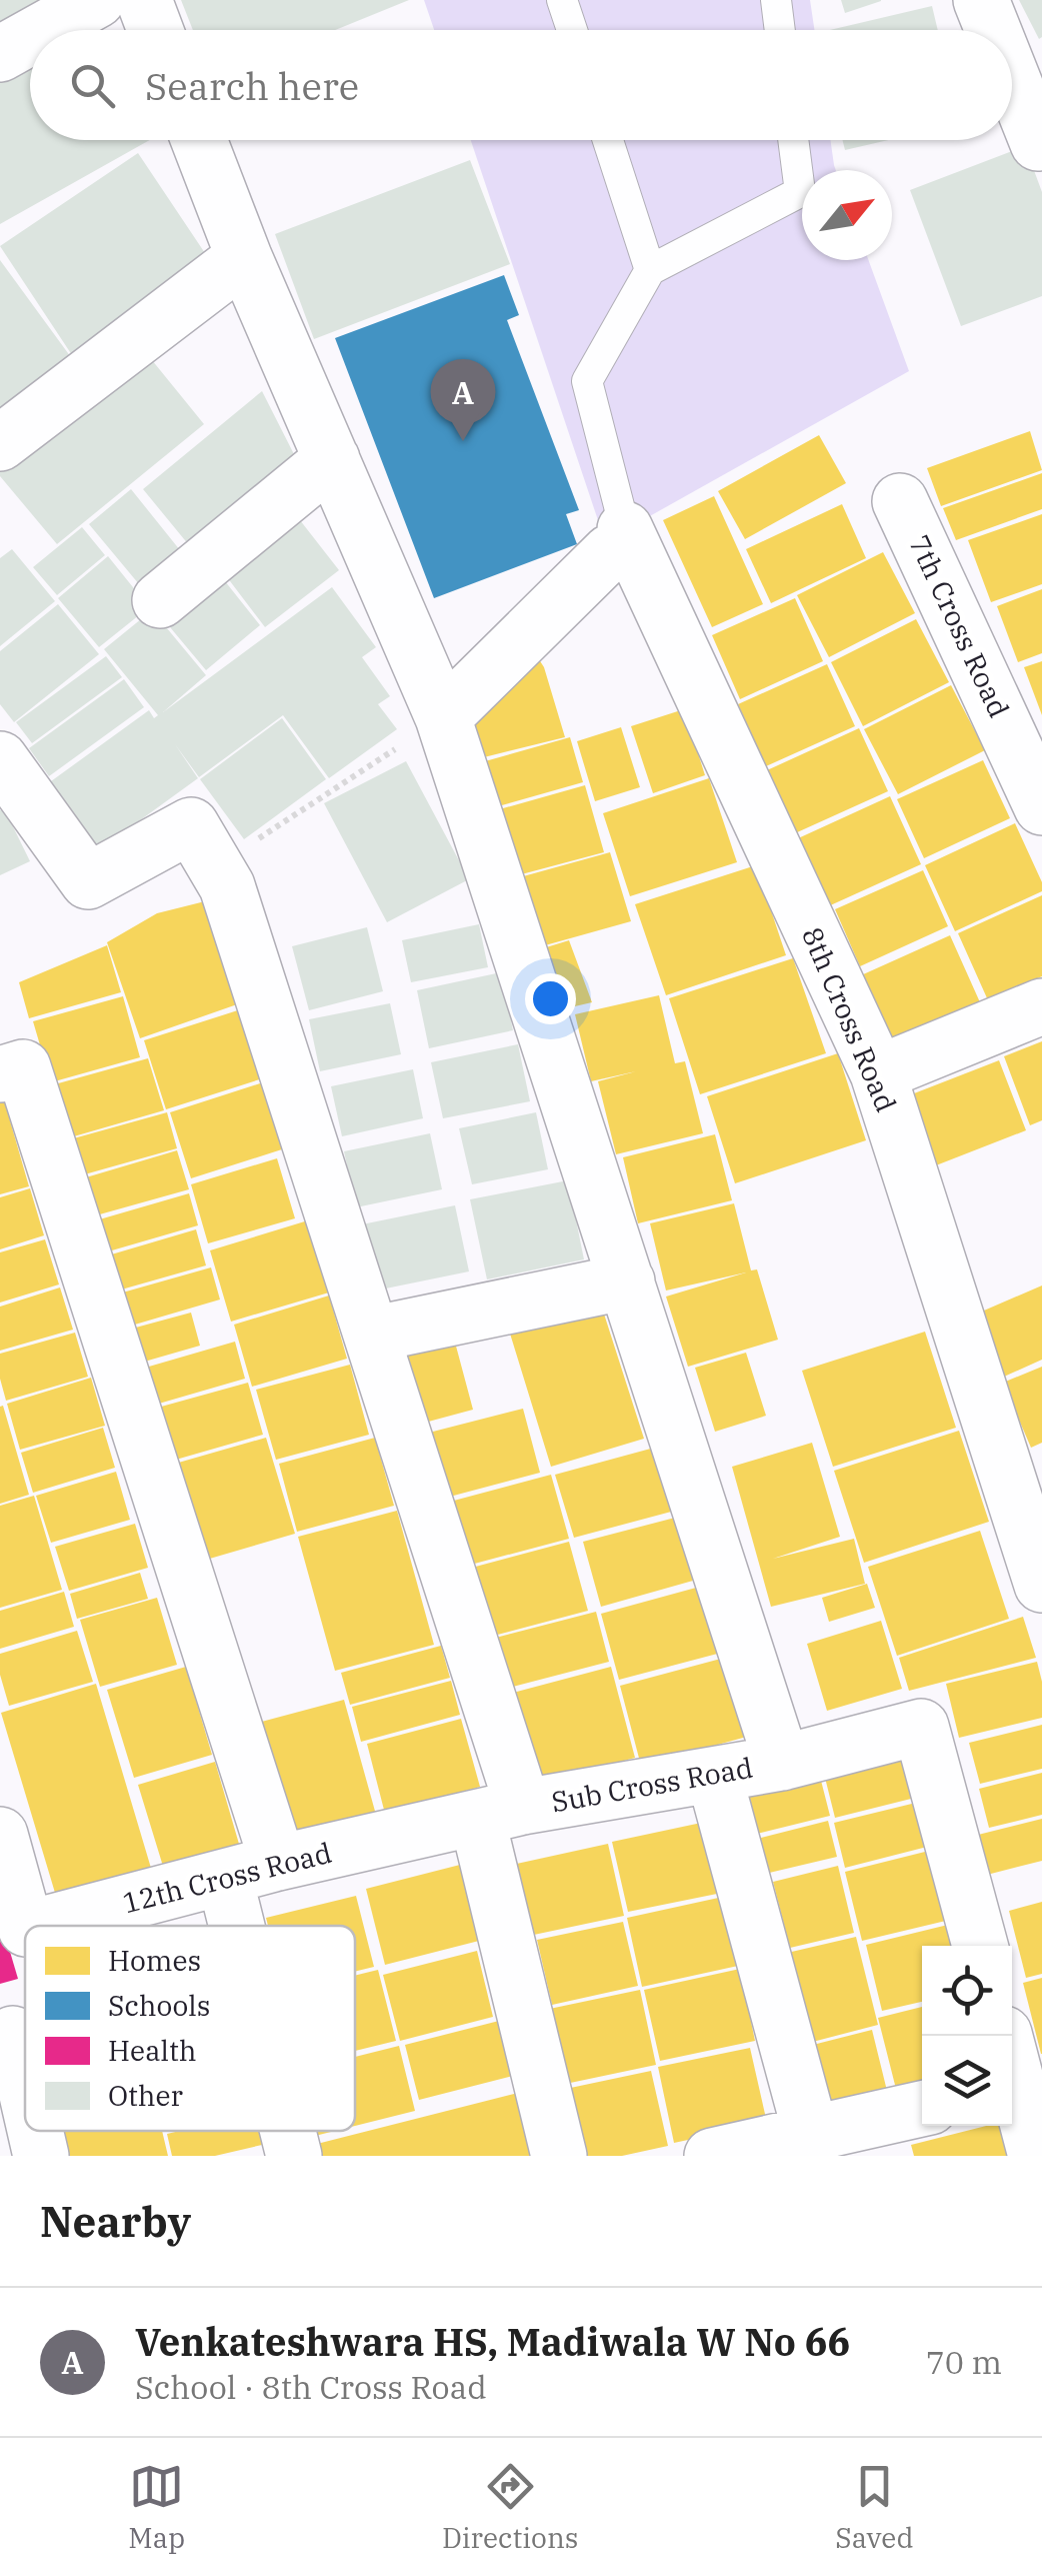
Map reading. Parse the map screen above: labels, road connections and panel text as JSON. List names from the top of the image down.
{
  "streets": {
    "street": [
      "7th Cross Road",
      "8th Cross Road",
      "Sub Cross Road",
      "12th Cross Road"
    ]
  },
  "crossings": [
    ["Sub Cross Road", "12th Cross Road"]
  ],
  "legend": [
    "Homes",
    "Schools",
    "Health",
    "Other"
  ],
  "north": "top right",
  "page": {
    "search": "Search here",
    "pins": "A",
    "heading": "Nearby",
    "list": [
      {
        "mark": "A",
        "name": "Venkateshwara HS, Madiwala W No 66",
        "note": "School · 8th Cross Road",
        "value": "70 m"
      }
    ],
    "nav": ["Map", "Directions", "Saved"]
  }
}
